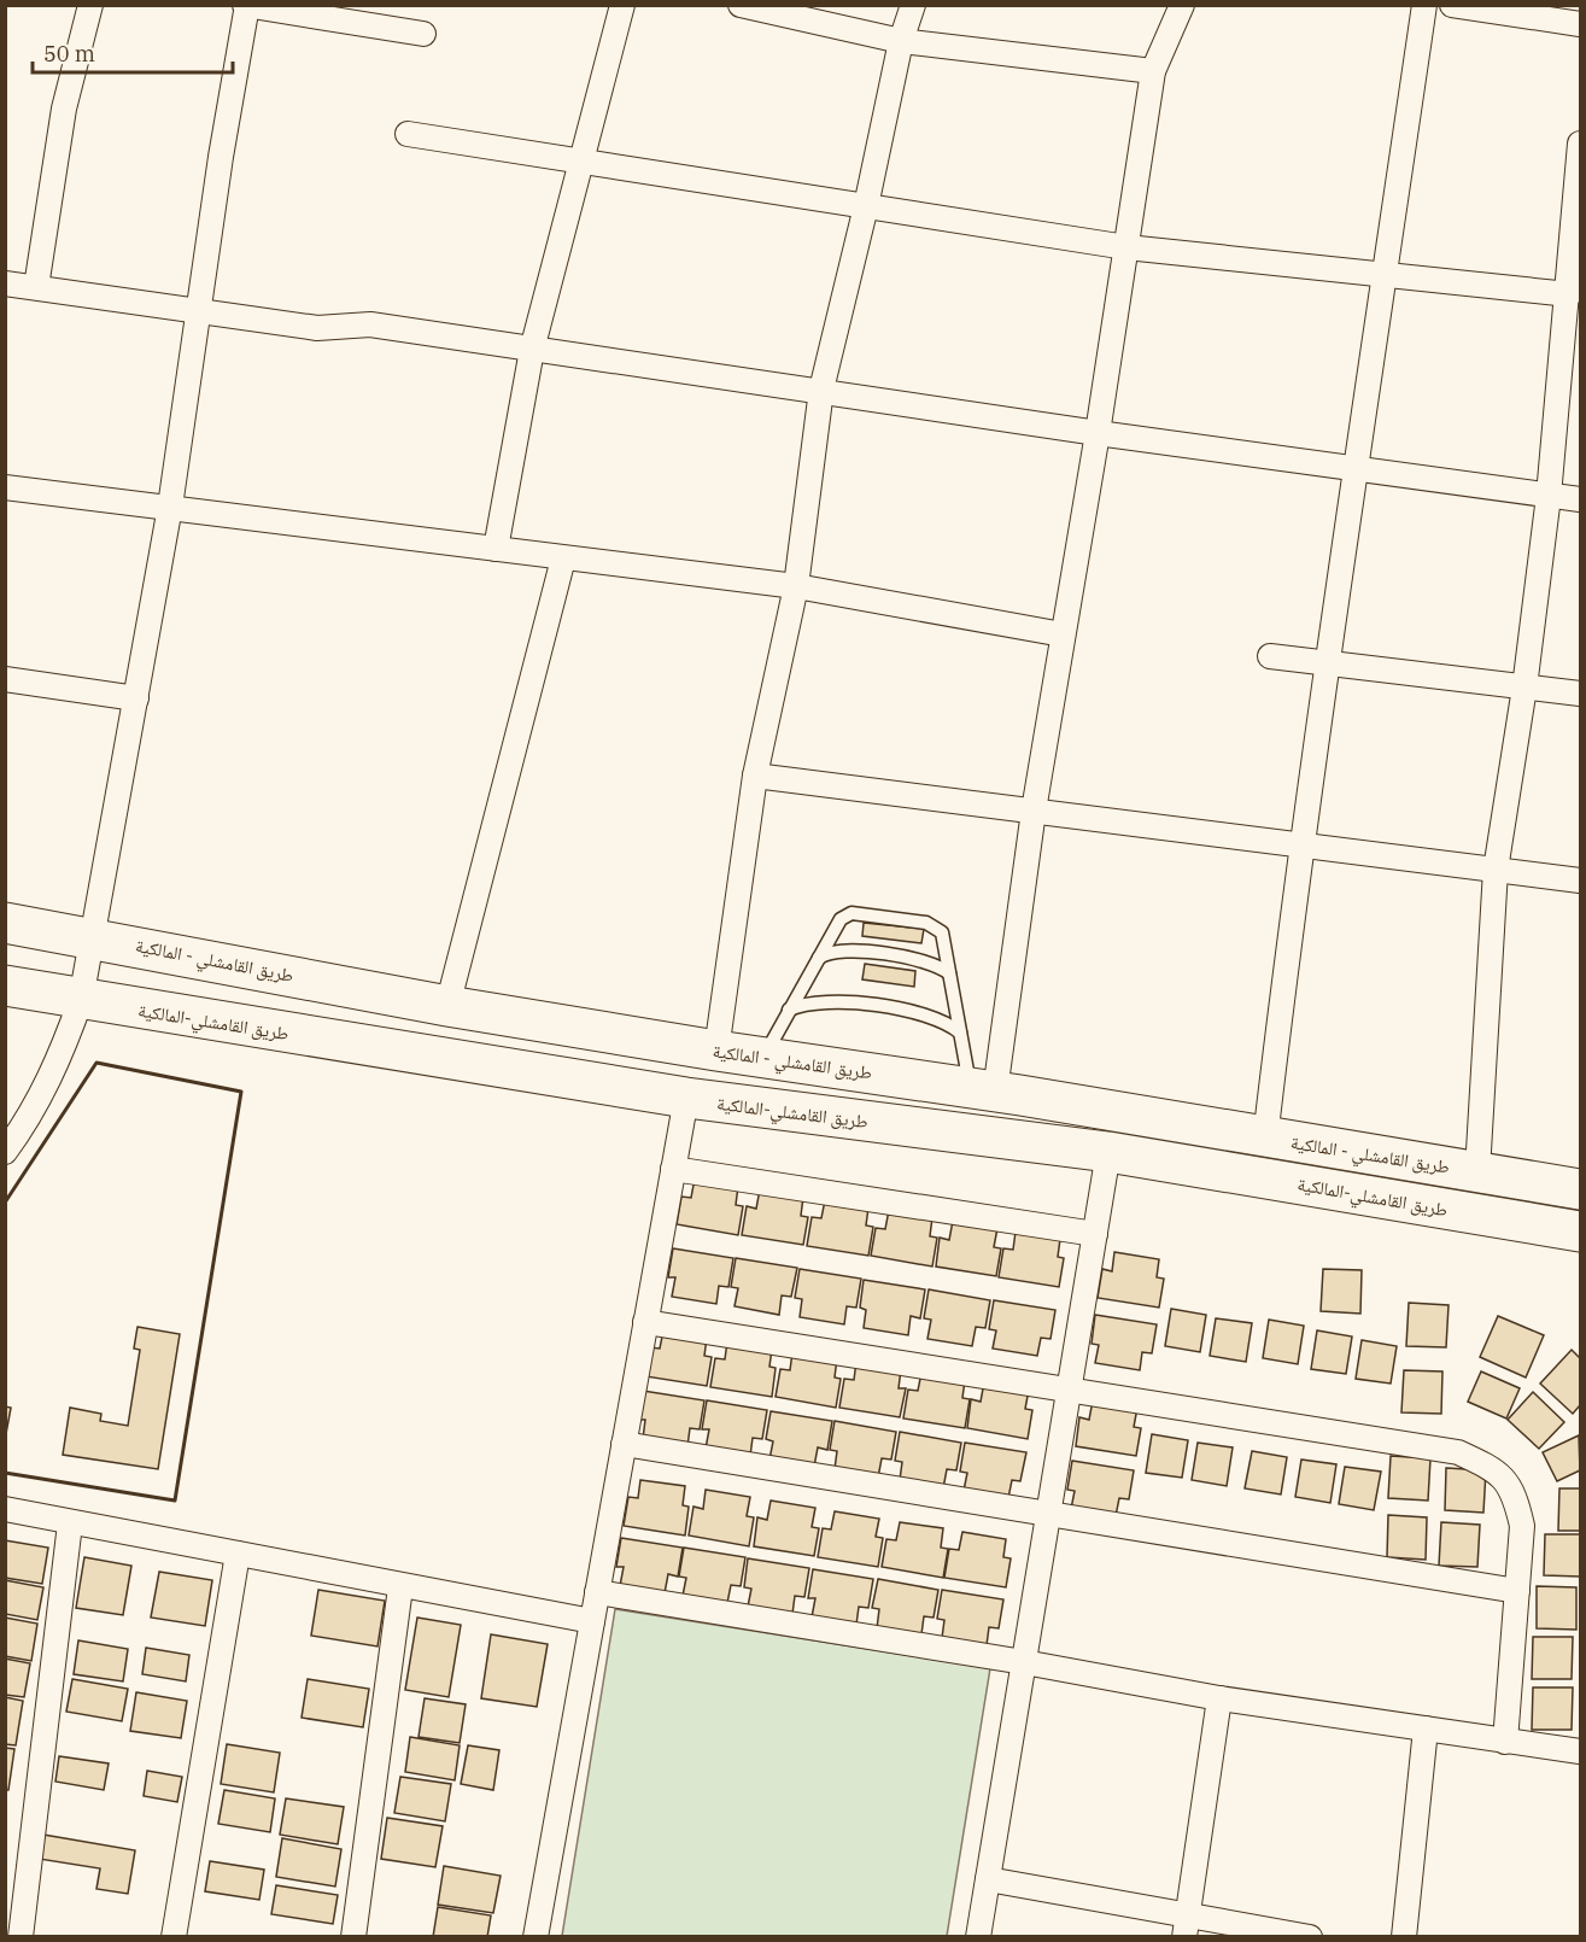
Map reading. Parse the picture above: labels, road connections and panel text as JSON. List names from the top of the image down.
{
  "streets": {
    "highway": ["طريق القامشلي - المالكية", "طريق القامشلي-المالكية"]
  },
  "scale_bar": "50 m"
}
